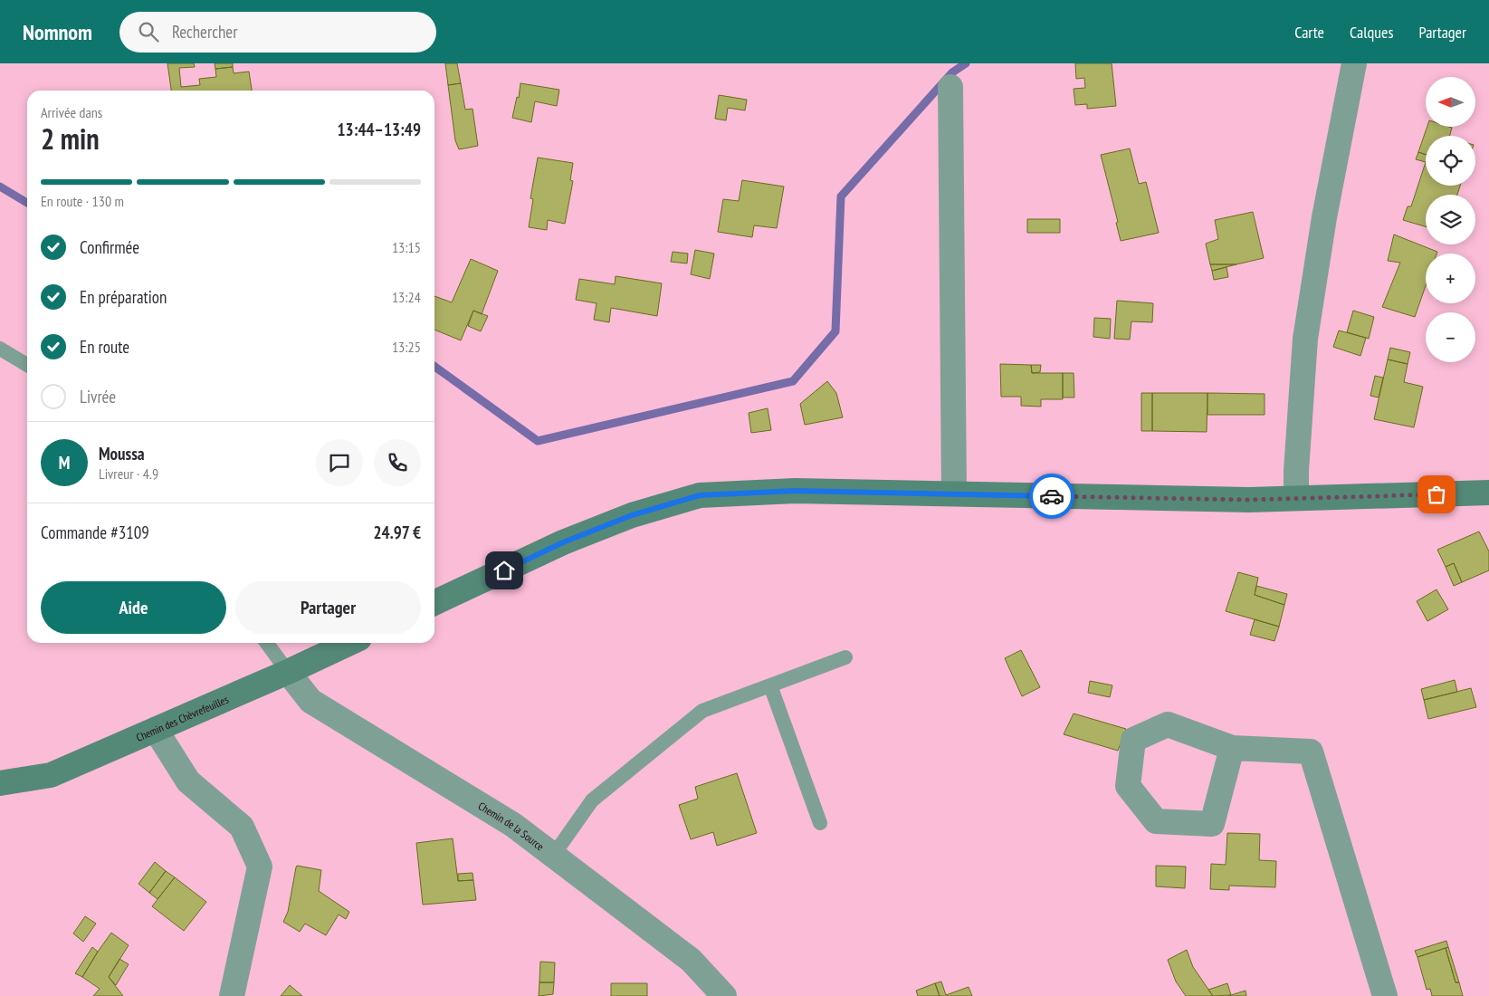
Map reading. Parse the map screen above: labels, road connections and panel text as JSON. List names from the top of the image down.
{
  "streets": {
    "street": ["Chemin des Chèvrefeuilles", "Chemin de la Source"]
  },
  "crossings": [
    ["Chemin des Chèvrefeuilles", "Chemin de la Source"]
  ],
  "north": "left",
  "page": {
    "header": "Nomnom",
    "search": "Rechercher",
    "nav": ["Carte", "Calques", "Partager"],
    "map_buttons": ["+", "−"],
    "heading": ["2 min", "Arrivée dans", "13:44–13:49"],
    "panel": [
      "Moussa",
      "Livreur · 4.9",
      "Commande #3109",
      "24.97 €"
    ],
    "bar": "En route · 130 m",
    "list": [
      ["Confirmée", "13:15"],
      ["En préparation", "13:24"],
      ["En route", "13:25"],
      "Livrée"
    ],
    "round": "M",
    "buttons": ["Aide", "Partager"]
  }
}
